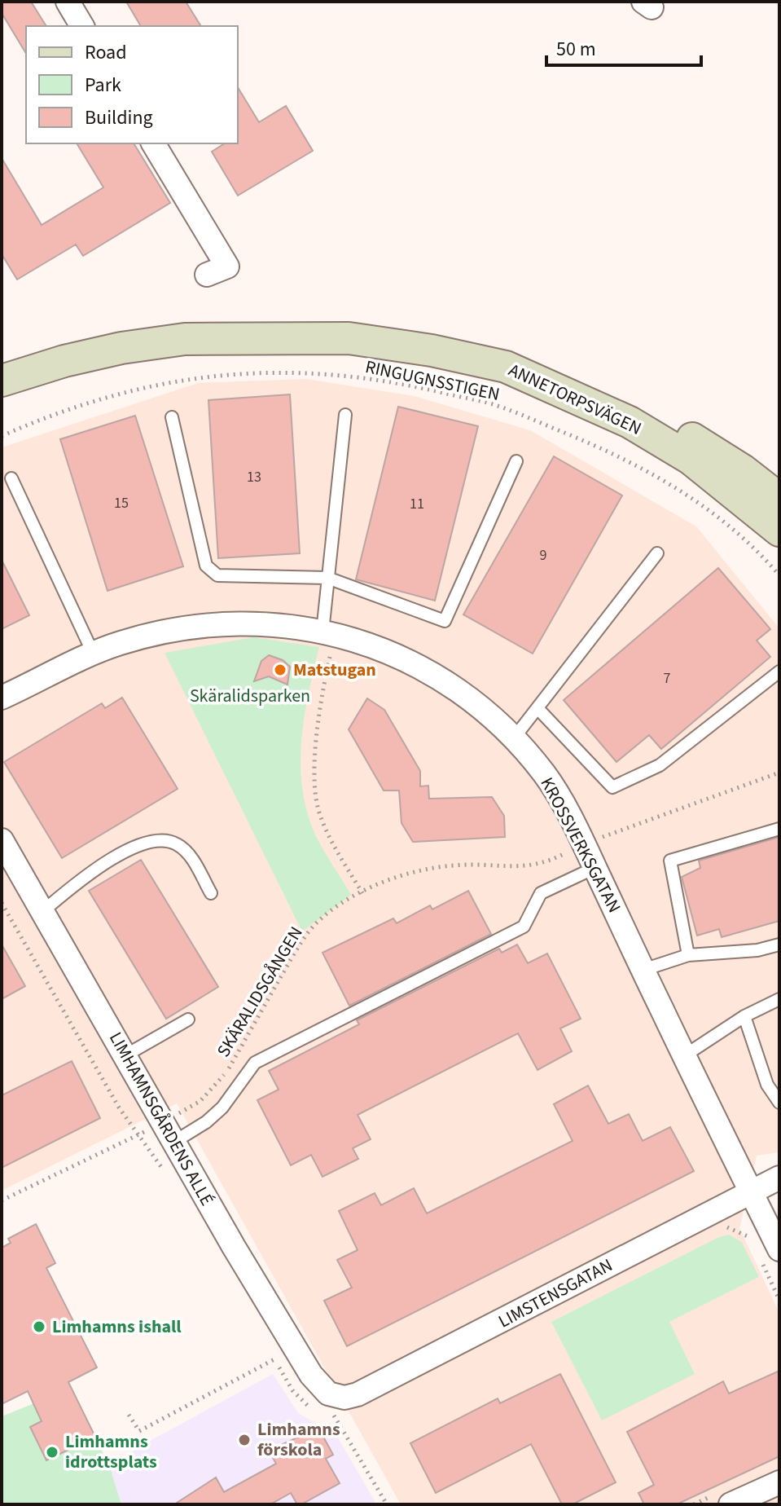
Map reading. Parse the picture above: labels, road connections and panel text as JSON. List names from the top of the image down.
{
  "streets": {
    "main road": ["ANNETORPSVÄGEN"],
    "street": ["KROSSVERKSGATAN", "LIMHAMNSGÅRDENS ALLÉ", "LIMSTENSGATAN"],
    "path": ["RINGUGNSSTIGEN", "SKÄRALIDSGÅNGEN"]
  },
  "crossings": [
    ["KROSSVERKSGATAN", "SKÄRALIDSGÅNGEN"],
    ["KROSSVERKSGATAN", "LIMSTENSGATAN"],
    ["SKÄRALIDSGÅNGEN", "LIMHAMNSGÅRDENS ALLÉ"],
    ["LIMHAMNSGÅRDENS ALLÉ", "LIMSTENSGATAN"]
  ],
  "parks": ["Skäralidsparken"],
  "places": [
    "Matstugan",
    "Limhamns ishall",
    "Limhamns förskola",
    "Limhamns idrottsplats"
  ],
  "house_numbers": [
    "13",
    "15",
    "11",
    "9",
    "7"
  ],
  "legend": ["Road", "Park", "Building"],
  "scale_bar": "50 m"
}
